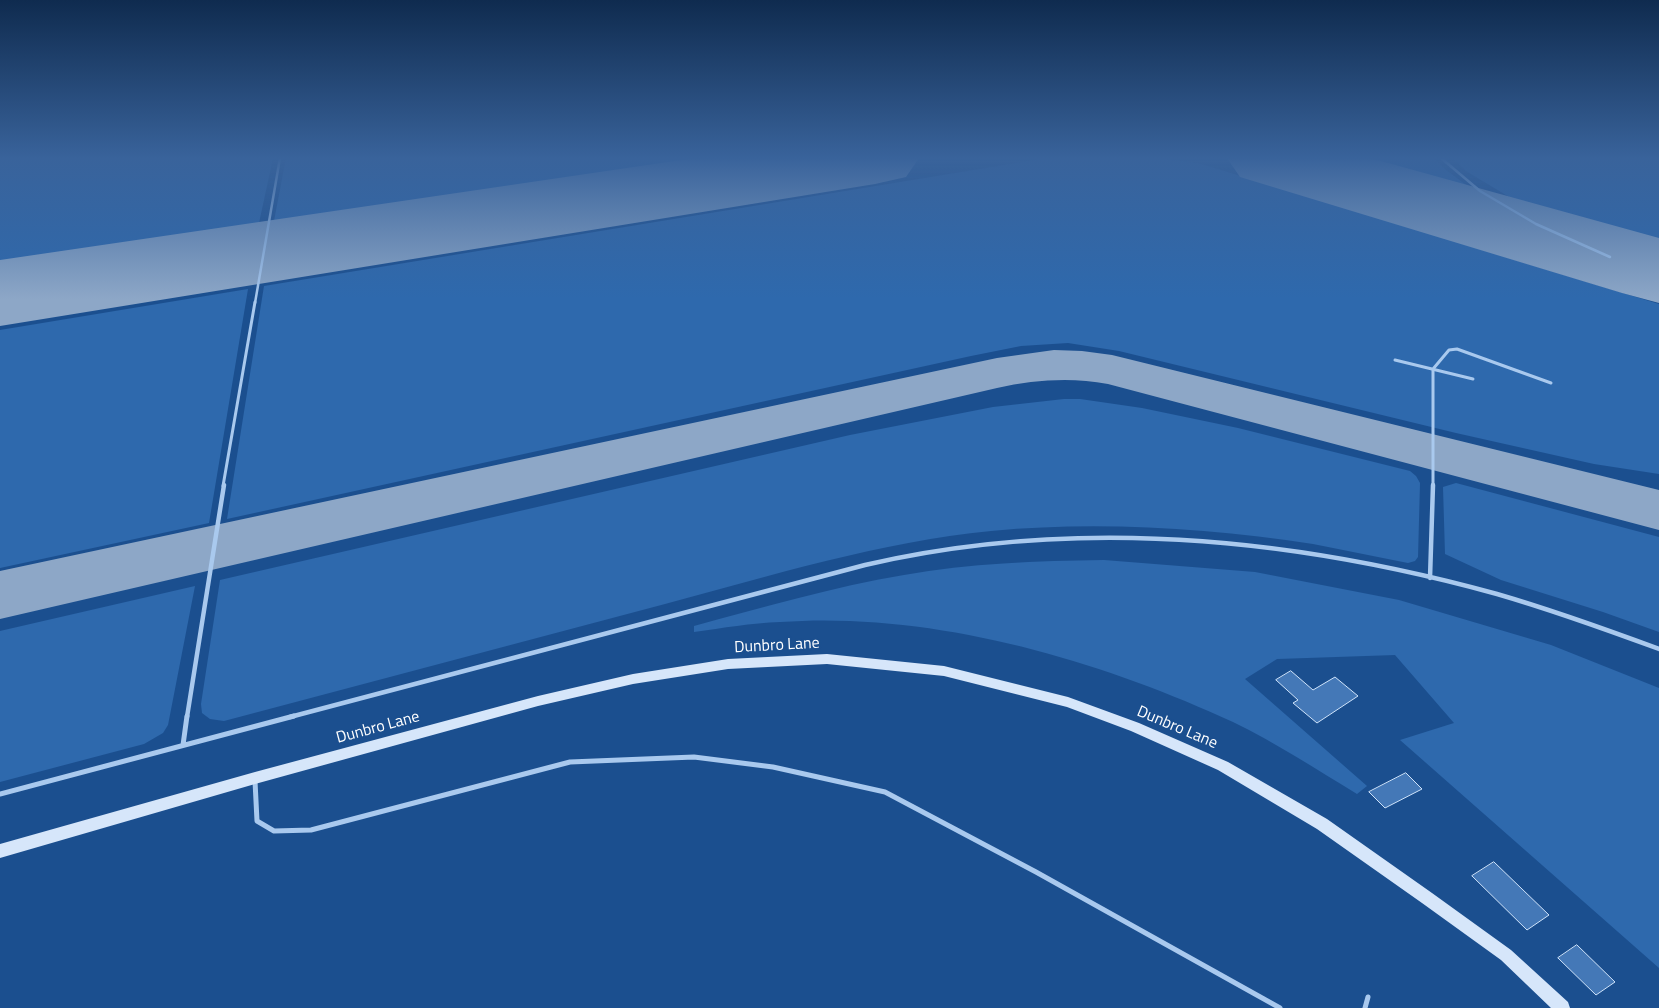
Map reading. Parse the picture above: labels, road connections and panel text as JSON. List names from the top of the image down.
{
  "streets": {
    "main road": ["Dunbro Lane"]
  }
}
